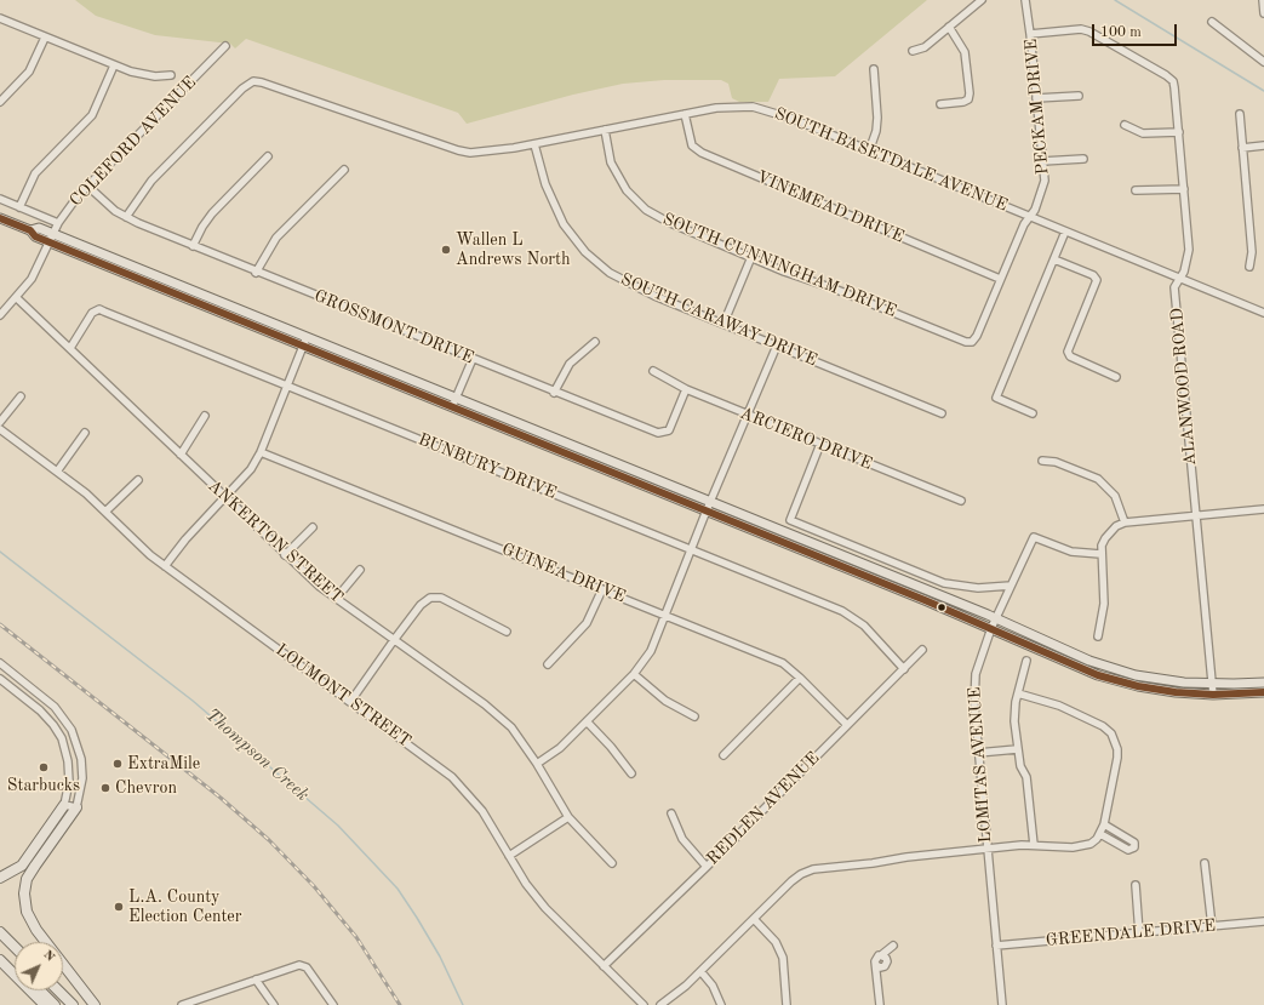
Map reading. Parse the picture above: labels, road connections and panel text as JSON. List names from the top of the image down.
{
  "streets": {
    "street": [
      "PECKAM DRIVE",
      "COLEFORD AVENUE",
      "SOUTH BASETDALE AVENUE",
      "VINEMEAD DRIVE",
      "SOUTH CUNNINGHAM DRIVE",
      "SOUTH CARAWAY DRIVE",
      "GROSSMONT DRIVE",
      "ALANWOOD ROAD",
      "ARCIERO DRIVE",
      "BUNBURY DRIVE",
      "ANKERTON STREET",
      "GUINEA DRIVE",
      "LOUMONT STREET",
      "LOMITAS AVENUE",
      "REDLEN AVENUE",
      "GREENDALE DRIVE"
    ]
  },
  "crossings": [
    ["PECKAM DRIVE", "SOUTH BASETDALE AVENUE"],
    ["PECKAM DRIVE", "VINEMEAD DRIVE"],
    ["PECKAM DRIVE", "SOUTH CUNNINGHAM DRIVE"],
    ["PECKAM DRIVE", "ALANWOOD ROAD"],
    ["COLEFORD AVENUE", "GROSSMONT DRIVE"],
    ["COLEFORD AVENUE", "ANKERTON STREET"],
    ["SOUTH BASETDALE AVENUE", "VINEMEAD DRIVE"],
    ["SOUTH BASETDALE AVENUE", "SOUTH CUNNINGHAM DRIVE"],
    ["SOUTH BASETDALE AVENUE", "SOUTH CARAWAY DRIVE"],
    ["SOUTH BASETDALE AVENUE", "GROSSMONT DRIVE"],
    ["SOUTH BASETDALE AVENUE", "ALANWOOD ROAD"],
    ["GROSSMONT DRIVE", "ARCIERO DRIVE"],
    ["BUNBURY DRIVE", "ANKERTON STREET"],
    ["BUNBURY DRIVE", "REDLEN AVENUE"],
    ["GUINEA DRIVE", "REDLEN AVENUE"],
    ["LOUMONT STREET", "REDLEN AVENUE"],
    ["LOMITAS AVENUE", "GREENDALE DRIVE"]
  ],
  "water": ["Thompson Creek"],
  "places": [
    "Wallen L Andrews North",
    "ExtraMile",
    "Starbucks",
    "Chevron",
    "L.A. County Election Center"
  ],
  "scale_bar": "100 m",
  "north": "top right"
}
